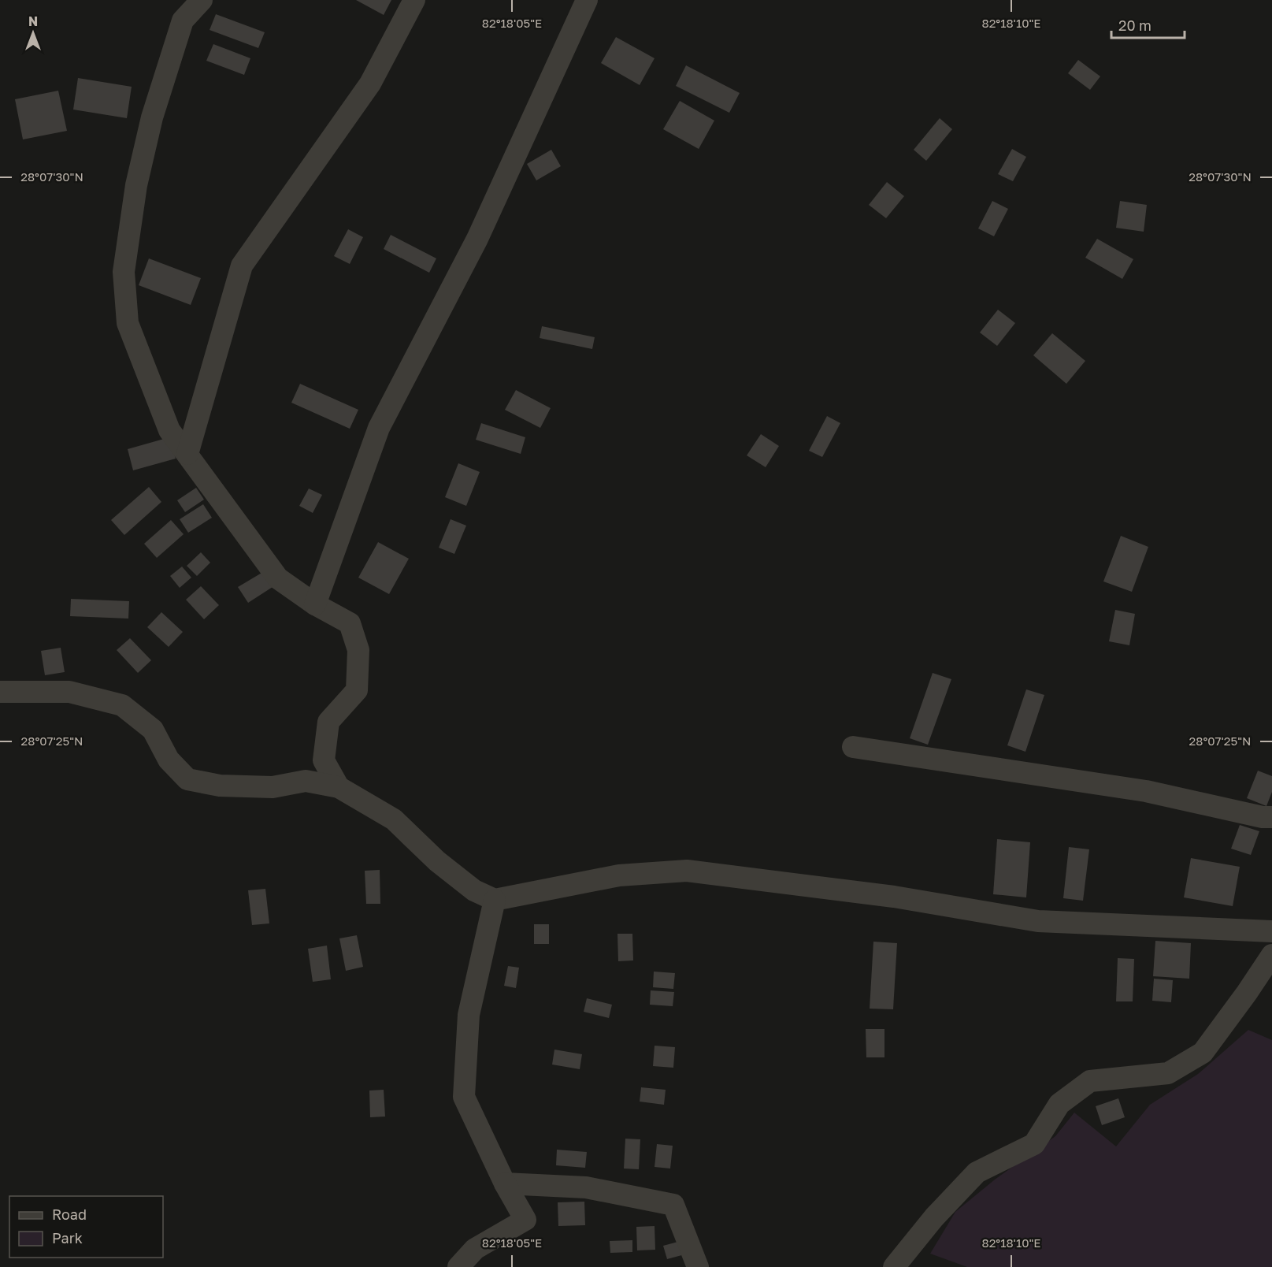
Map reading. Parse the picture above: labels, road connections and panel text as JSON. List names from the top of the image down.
{
  "legend": ["Road", "Park"],
  "scale_bar": "20 m",
  "north": "top",
  "coordinates": [
    "82°18'05\"E",
    "82°18'10\"E",
    "28°07'30\"N",
    "28°07'25\"N"
  ]
}
